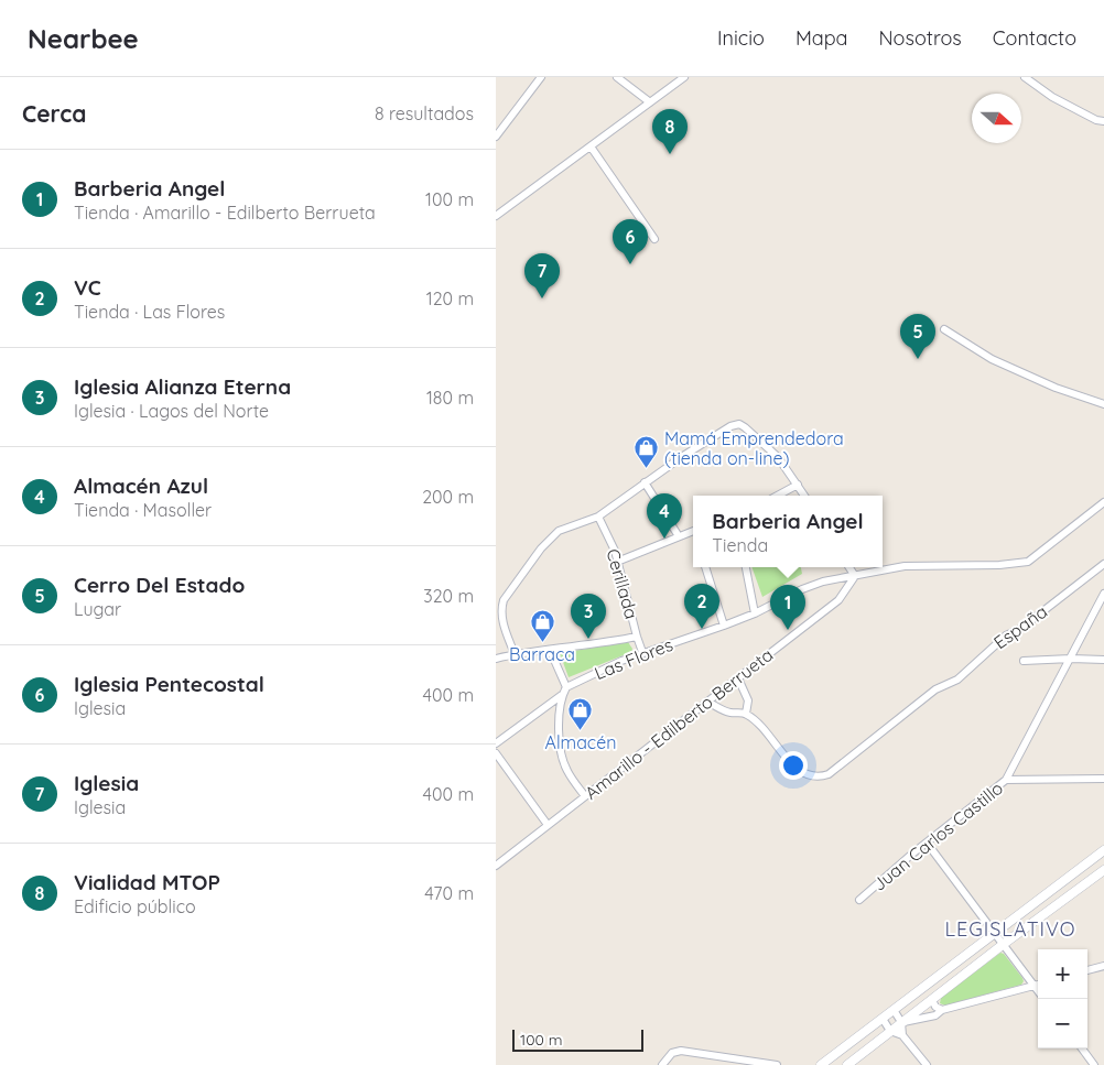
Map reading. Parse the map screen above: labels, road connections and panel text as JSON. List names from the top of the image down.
{
  "streets": {
    "street": [
      "Cerillada",
      "España",
      "Las Flores",
      "Amarillo - Edilberto Berrueta",
      "Juan Carlos Castillo"
    ]
  },
  "crossings": [
    ["Cerillada", "Las Flores"],
    ["Las Flores", "Amarillo - Edilberto Berrueta"]
  ],
  "districts": ["LEGISLATIVO"],
  "places": {
    "shop": ["Mamá Emprendedora (tienda on-line)", "Barraca", "Almacén"]
  },
  "scale_bar": "100 m",
  "north": "right",
  "page": {
    "header": "Nearbee",
    "nav": [
      "Inicio",
      "Mapa",
      "Nosotros",
      "Contacto"
    ],
    "heading": ["Cerca", "8 resultados"],
    "pins": [
      "8",
      "6",
      "7",
      "5",
      "4",
      "2",
      "1",
      "3"
    ],
    "list": [
      {
        "mark": "1",
        "name": "Barberia Angel",
        "note": "Tienda · Amarillo - Edilberto Berrueta",
        "value": "100 m"
      },
      {
        "mark": "2",
        "name": "VC",
        "note": "Tienda · Las Flores",
        "value": "120 m"
      },
      {
        "mark": "3",
        "name": "Iglesia Alianza Eterna",
        "note": "Iglesia · Lagos del Norte",
        "value": "180 m"
      },
      {
        "mark": "4",
        "name": "Almacén Azul",
        "note": "Tienda · Masoller",
        "value": "200 m"
      },
      {
        "mark": "5",
        "name": "Cerro Del Estado",
        "note": "Lugar",
        "value": "320 m"
      },
      {
        "mark": "6",
        "name": "Iglesia Pentecostal",
        "note": "Iglesia",
        "value": "400 m"
      },
      {
        "mark": "7",
        "name": "Iglesia",
        "note": "Iglesia",
        "value": "400 m"
      },
      {
        "mark": "8",
        "name": "Vialidad MTOP",
        "note": "Edificio público",
        "value": "470 m"
      }
    ],
    "popup": ["Barberia Angel", "Tienda"],
    "map_buttons": ["+", "−"],
    "scale": "100 m"
  }
}
